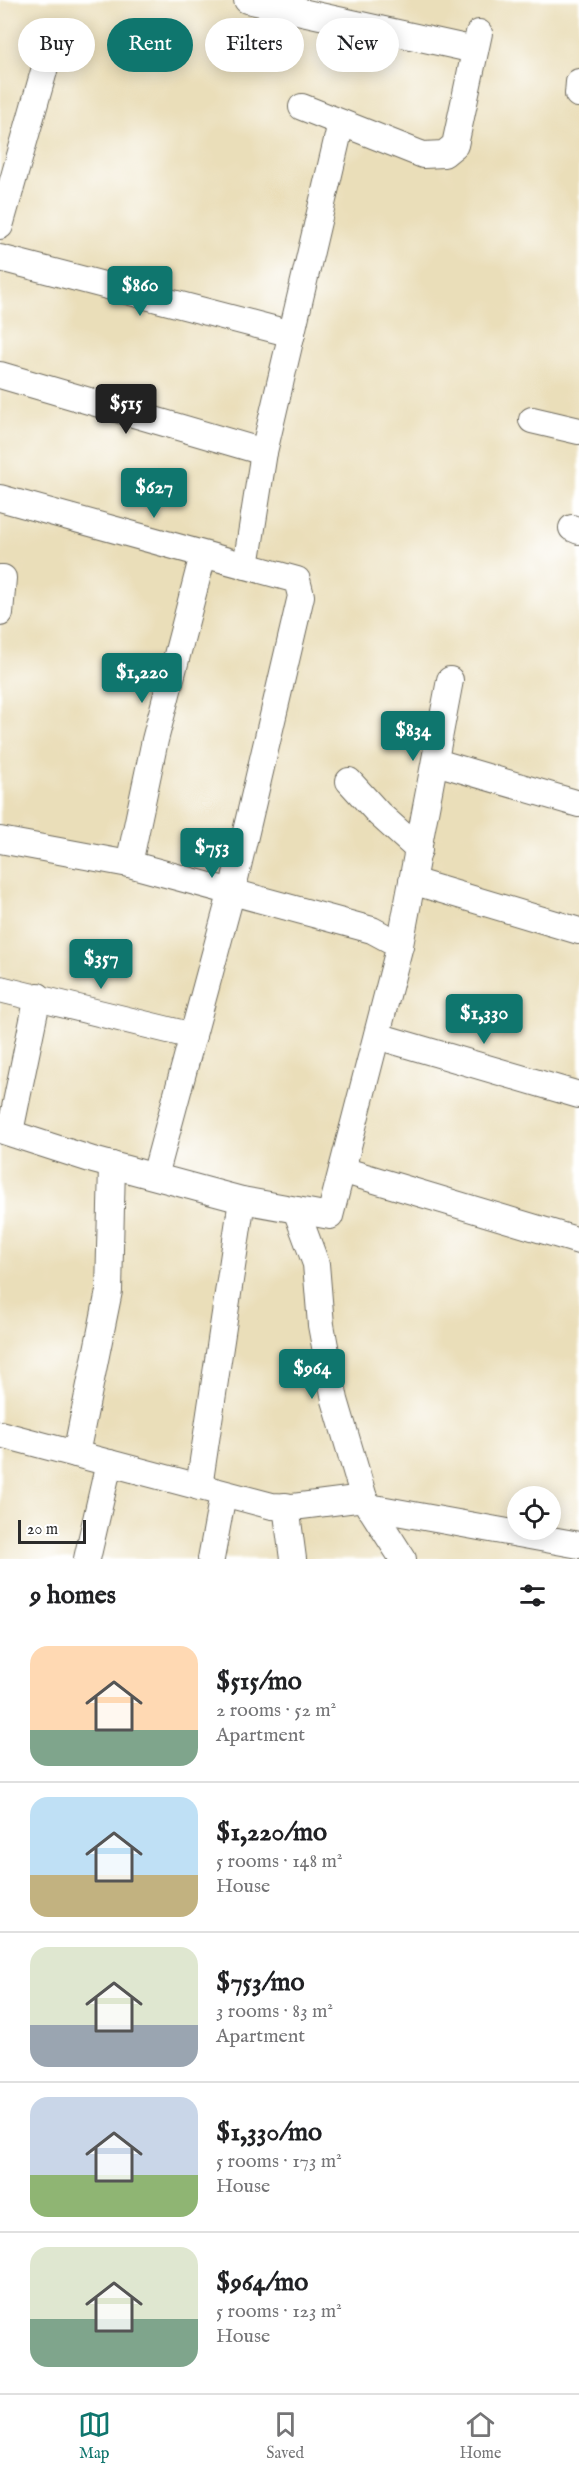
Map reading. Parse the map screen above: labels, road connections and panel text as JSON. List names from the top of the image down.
{
  "scale_bar": "20 m",
  "page": {
    "chip": [
      "Buy",
      "Rent",
      "Filters",
      "New"
    ],
    "price": [
      "$860",
      "$515",
      "$627",
      "$1,220",
      "$834",
      "$753",
      "$357",
      "$1,330",
      "$964"
    ],
    "scale": "20 m",
    "heading": "9 homes",
    "list": [
      {
        "name": "$515/mo",
        "note": "2 rooms · 52 m² · Apartment"
      },
      {
        "name": "$1,220/mo",
        "note": "5 rooms · 148 m² · House"
      },
      {
        "name": "$753/mo",
        "note": "3 rooms · 83 m² · Apartment"
      },
      {
        "name": "$1,330/mo",
        "note": "5 rooms · 173 m² · House"
      },
      {
        "name": "$964/mo",
        "note": "5 rooms · 123 m² · House"
      }
    ],
    "tabs": ["Map", "Saved", "Home"]
  }
}
